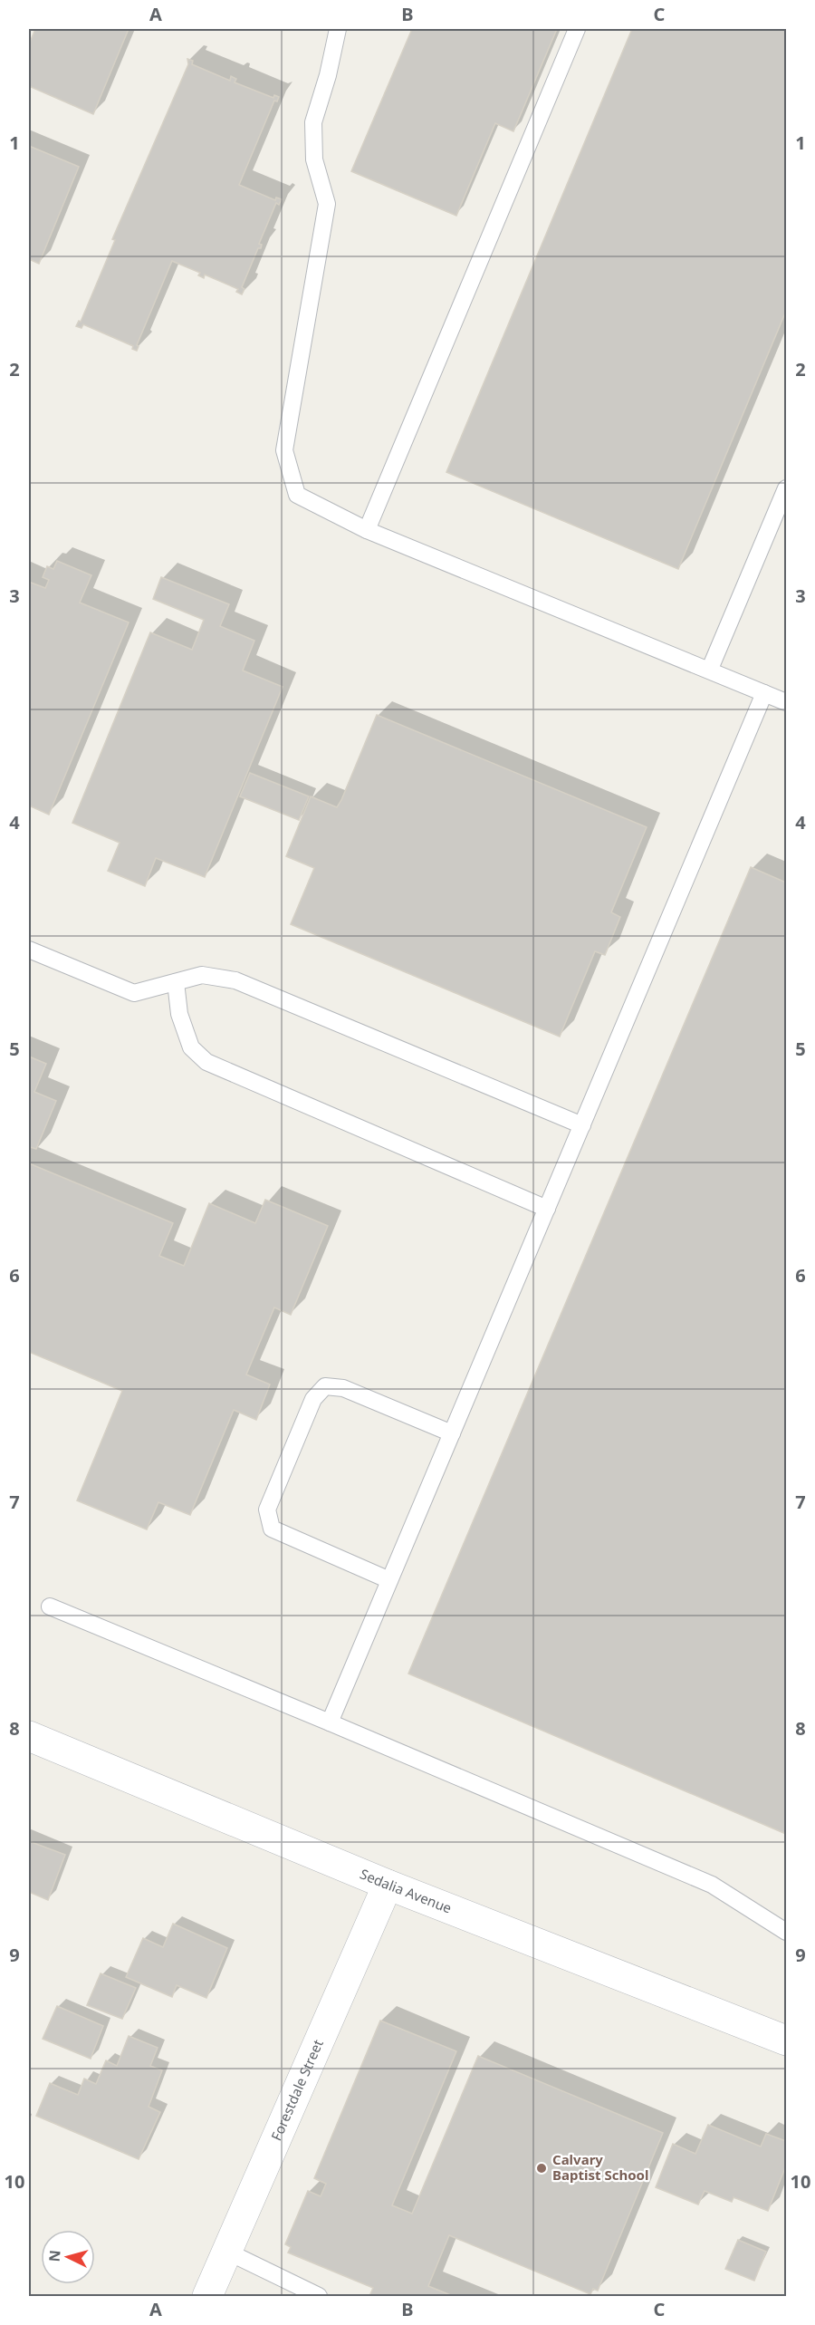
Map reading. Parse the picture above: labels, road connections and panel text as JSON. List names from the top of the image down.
{
  "streets": {
    "street": ["Sedalia Avenue", "Forestdale Street"]
  },
  "crossings": [
    ["Sedalia Avenue", "Forestdale Street"]
  ],
  "places": ["Calvary Baptist School"],
  "north": "left",
  "grid": {
    "columns": ["A", "B", "C"],
    "rows": [
      "1",
      "2",
      "3",
      "4",
      "5",
      "6",
      "7",
      "8",
      "9",
      "10"
    ]
  }
}
